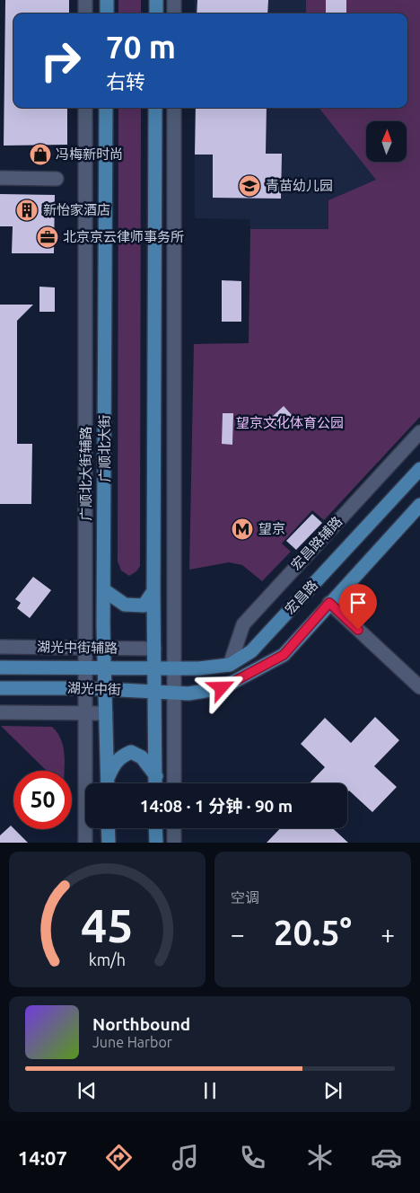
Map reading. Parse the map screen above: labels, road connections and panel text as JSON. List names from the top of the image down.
{
  "streets": {
    "main road": ["广顺北大街", "宏昌路", "湖光中街"],
    "street": ["广顺北大街辅路", "宏昌路辅路", "湖光中街辅路"]
  },
  "crossings": [
    ["广顺北大街", "湖光中街辅路"],
    ["广顺北大街", "湖光中街"],
    ["广顺北大街辅路", "湖光中街辅路"],
    ["广顺北大街辅路", "湖光中街"],
    ["宏昌路辅路", "宏昌路"],
    ["宏昌路", "湖光中街"]
  ],
  "parks": ["望京文化体育公园"],
  "places": {
    "shop": ["冯梅新时尚"],
    "school or university": ["青苗幼儿园"],
    "building": ["新怡家酒店"],
    "office": ["北京京云律师事务所"],
    "metro station": ["望京"]
  },
  "north": "top",
  "page": {
    "turn": ["70 m", "右转"],
    "limit": "50",
    "trip": "14:08 · 1 分钟 · 90 m",
    "tile": "空调",
    "heat": ["−", "20.5°", "+"],
    "song": ["Northbound", "June Harbor"],
    "tabs": "14:07",
    "gauge": ["45", "km/h"]
  }
}
